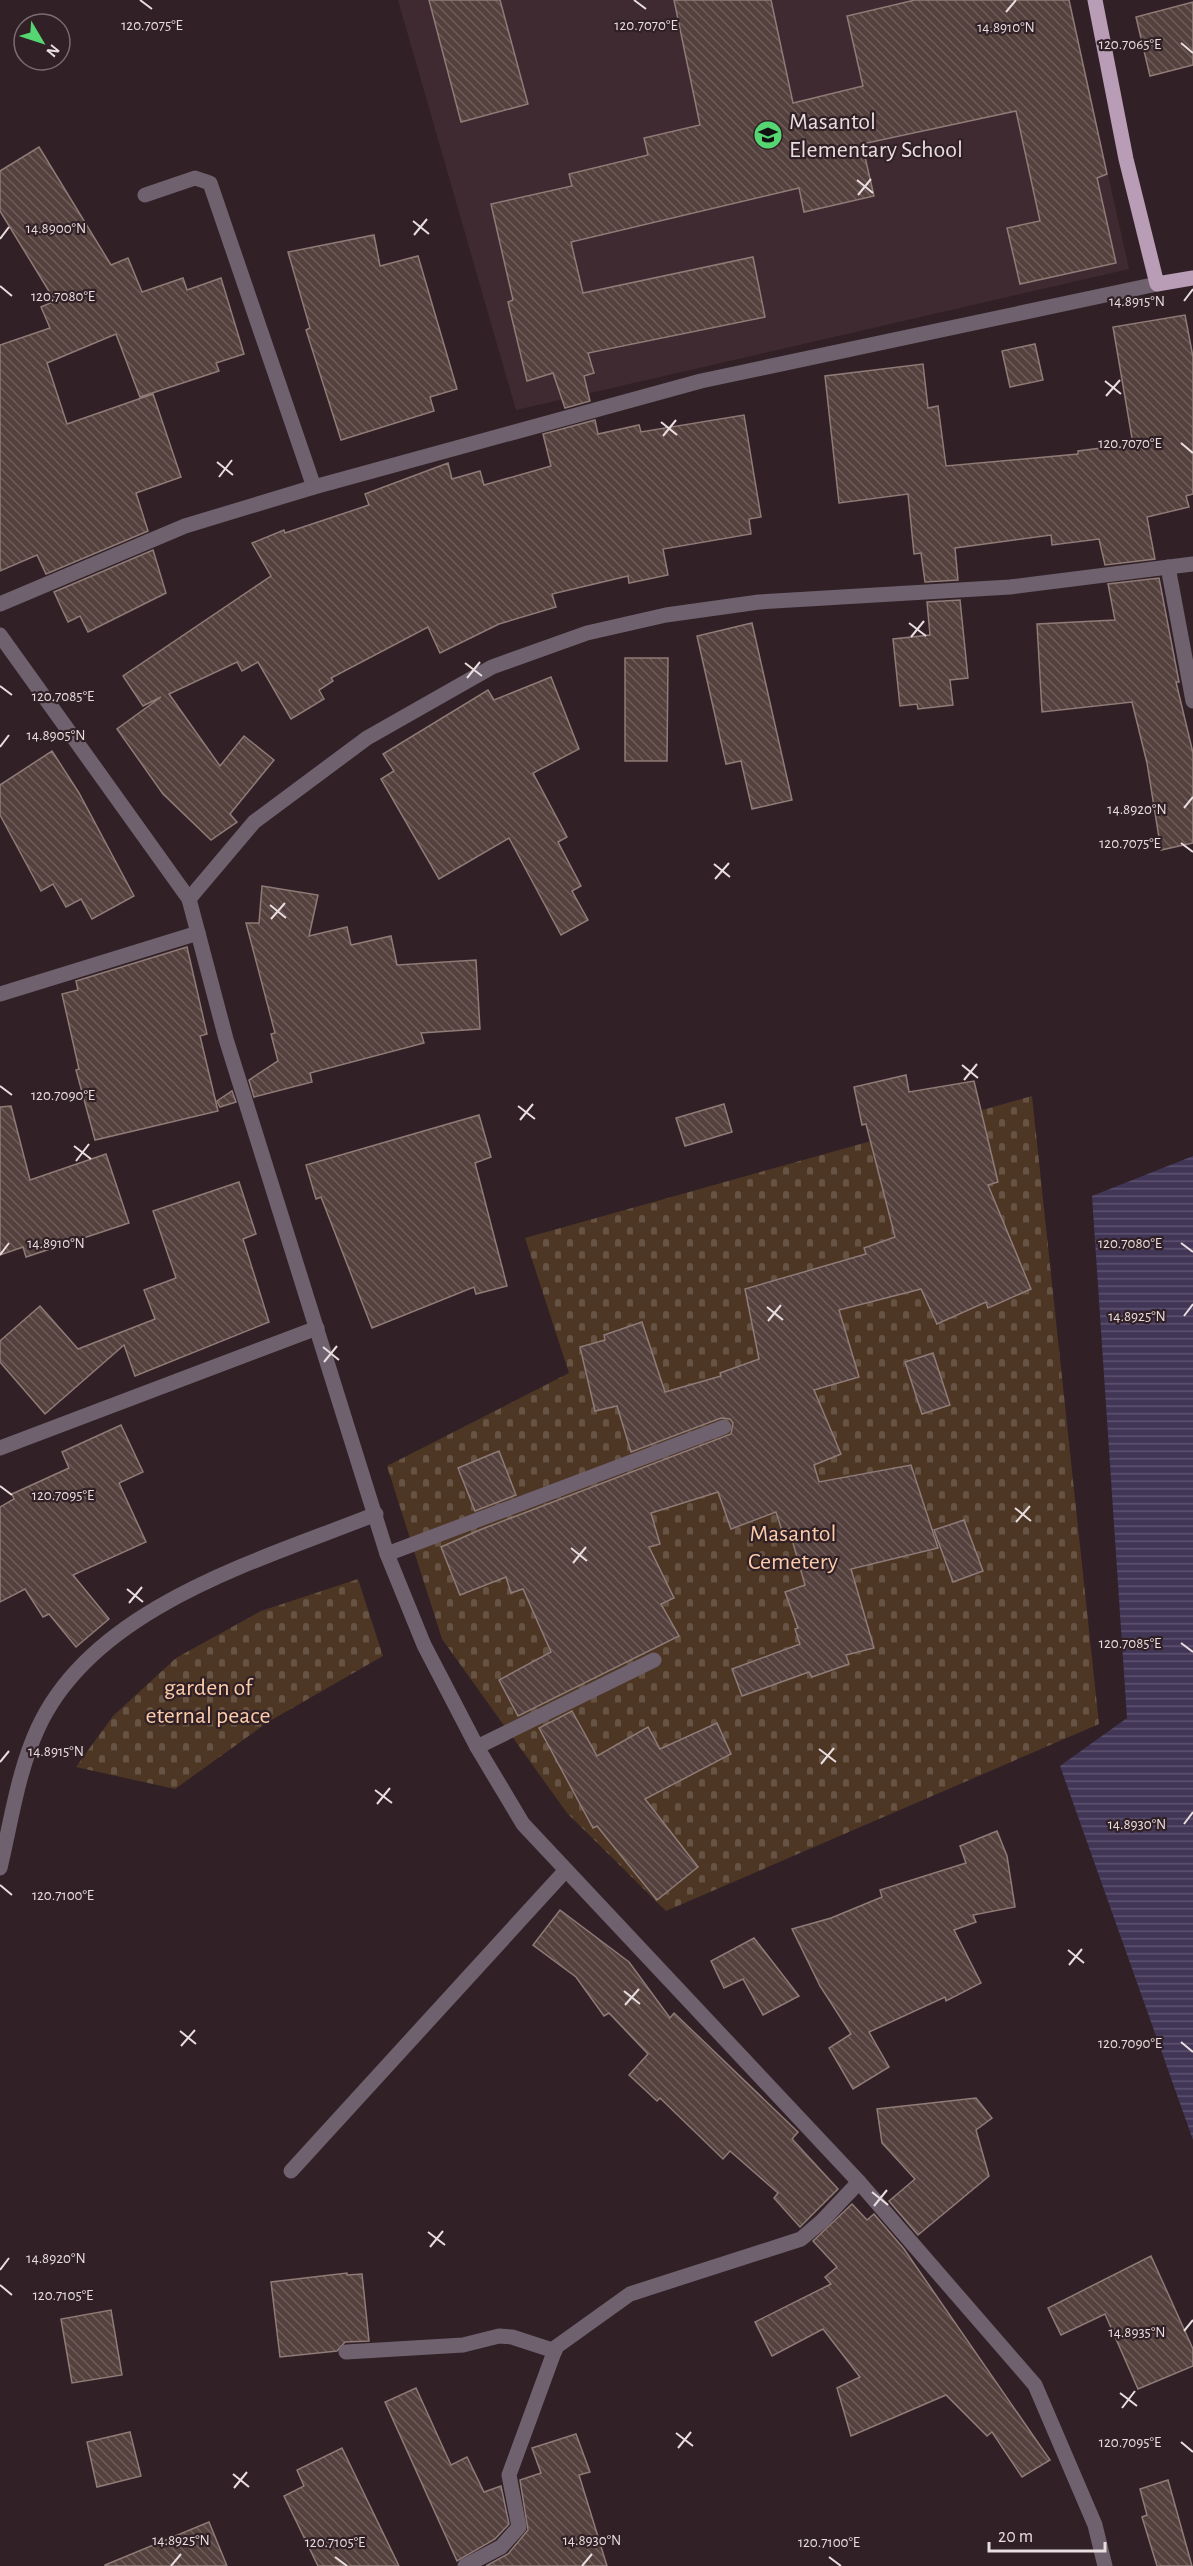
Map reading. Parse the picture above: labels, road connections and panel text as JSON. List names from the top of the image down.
{
  "parks": ["Masantol Cemetery", "garden of eternal peace"],
  "places": {
    "school or university": ["Masantol Elementary School"]
  },
  "scale_bar": "20 m",
  "north": "bottom right",
  "coordinates": [
    "120.7075°E",
    "120.7070°E",
    "14.8910°N",
    "120.7065°E",
    "14.8900°N",
    "120.7080°E",
    "14.8915°N",
    "120.7085°E",
    "14.8905°N",
    "14.8920°N",
    "120.7090°E",
    "14.8925°N",
    "120.7095°E",
    "14.8930°N",
    "120.7100°E",
    "120.7105°E",
    "14.8935°N"
  ]
}
